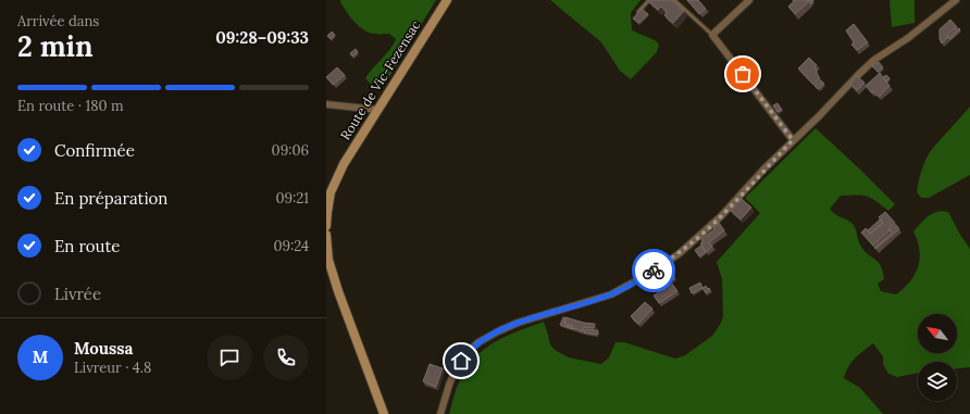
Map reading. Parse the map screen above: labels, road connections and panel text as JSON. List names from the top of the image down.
{
  "streets": {
    "main road": ["Route de Vic-Fezensac"]
  },
  "north": "top left",
  "page": {
    "heading": ["2 min", "Arrivée dans", "09:28–09:33"],
    "panel": ["Moussa", "Livreur · 4.8"],
    "bar": "En route · 180 m",
    "list": [
      ["Confirmée", "09:06"],
      ["En préparation", "09:21"],
      ["En route", "09:24"],
      "Livrée"
    ],
    "round": "M"
  }
}
